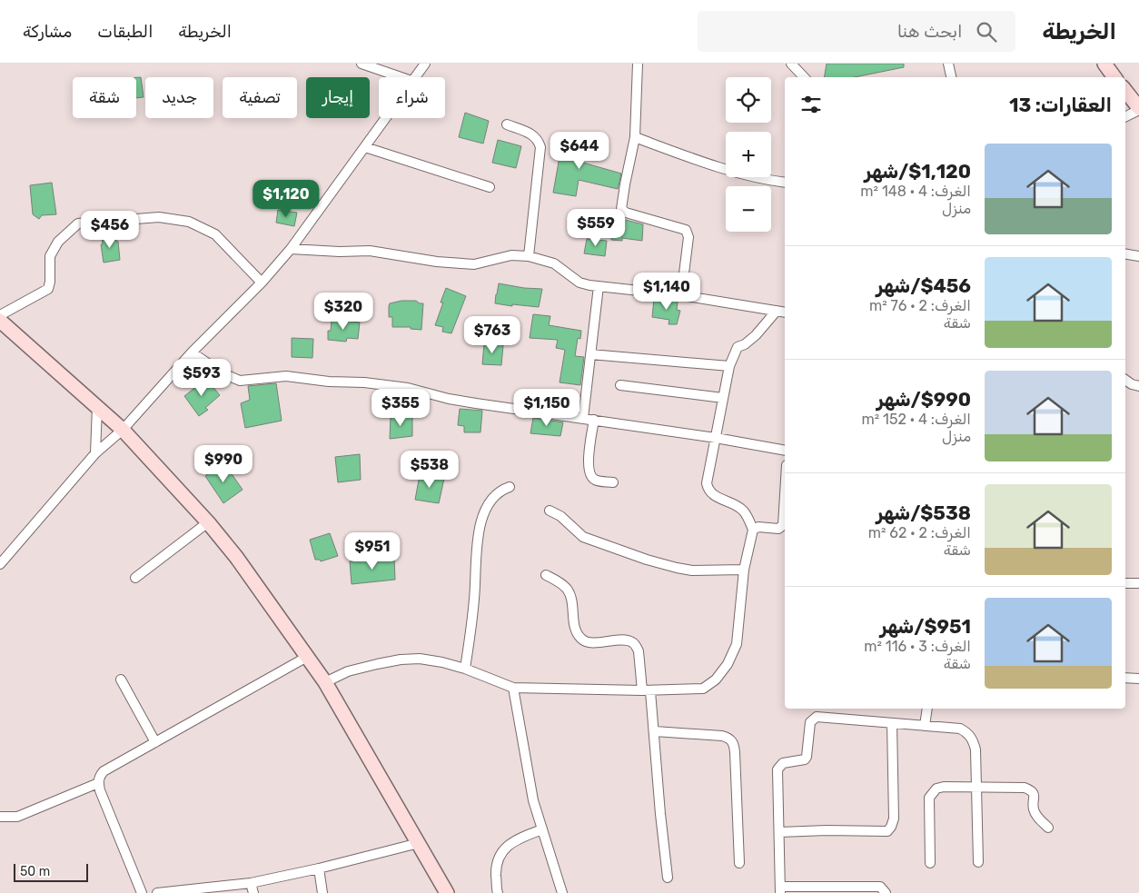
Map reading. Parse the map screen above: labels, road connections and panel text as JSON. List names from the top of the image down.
{
  "scale_bar": "50 m",
  "page": {
    "header": "الخريطة",
    "search": "ابحث هنا",
    "nav": ["الخريطة", "الطبقات", "مشاركة"],
    "map_buttons": ["+", "−"],
    "chip": [
      "شراء",
      "إيجار",
      "تصفية",
      "جديد",
      "شقة"
    ],
    "heading": "العقارات: 13",
    "price": [
      "$644",
      "$1,120",
      "$559",
      "$456",
      "$1,140",
      "$320",
      "$763",
      "$593",
      "$355",
      "$1,150",
      "$990",
      "$538",
      "$951"
    ],
    "list": [
      {
        "name": "$1,120/شهر",
        "note": "الغرف: 4 · 148 m² · منزل"
      },
      {
        "name": "$456/شهر",
        "note": "الغرف: 2 · 76 m² · شقة"
      },
      {
        "name": "$990/شهر",
        "note": "الغرف: 4 · 152 m² · منزل"
      },
      {
        "name": "$538/شهر",
        "note": "الغرف: 2 · 62 m² · شقة"
      },
      {
        "name": "$951/شهر",
        "note": "الغرف: 3 · 116 m² · شقة"
      }
    ],
    "scale": "50 m"
  }
}
